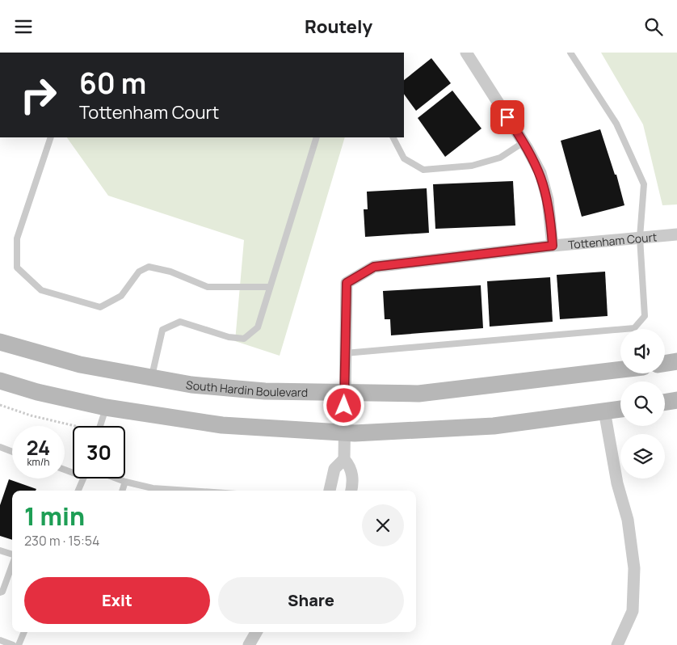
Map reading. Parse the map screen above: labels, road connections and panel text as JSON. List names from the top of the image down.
{
  "streets": {
    "main road": ["South Hardin Boulevard"],
    "street": ["Tottenham Court"]
  },
  "crossings": [
    ["Tottenham Court", "South Hardin Boulevard"]
  ],
  "page": {
    "header": "Routely",
    "turn": ["60 m", "Tottenham Court"],
    "speed": "24 km/h",
    "limit": "30",
    "heading": ["1 min", "230 m · 15:54"],
    "buttons": ["Exit", "Share"]
  }
}
